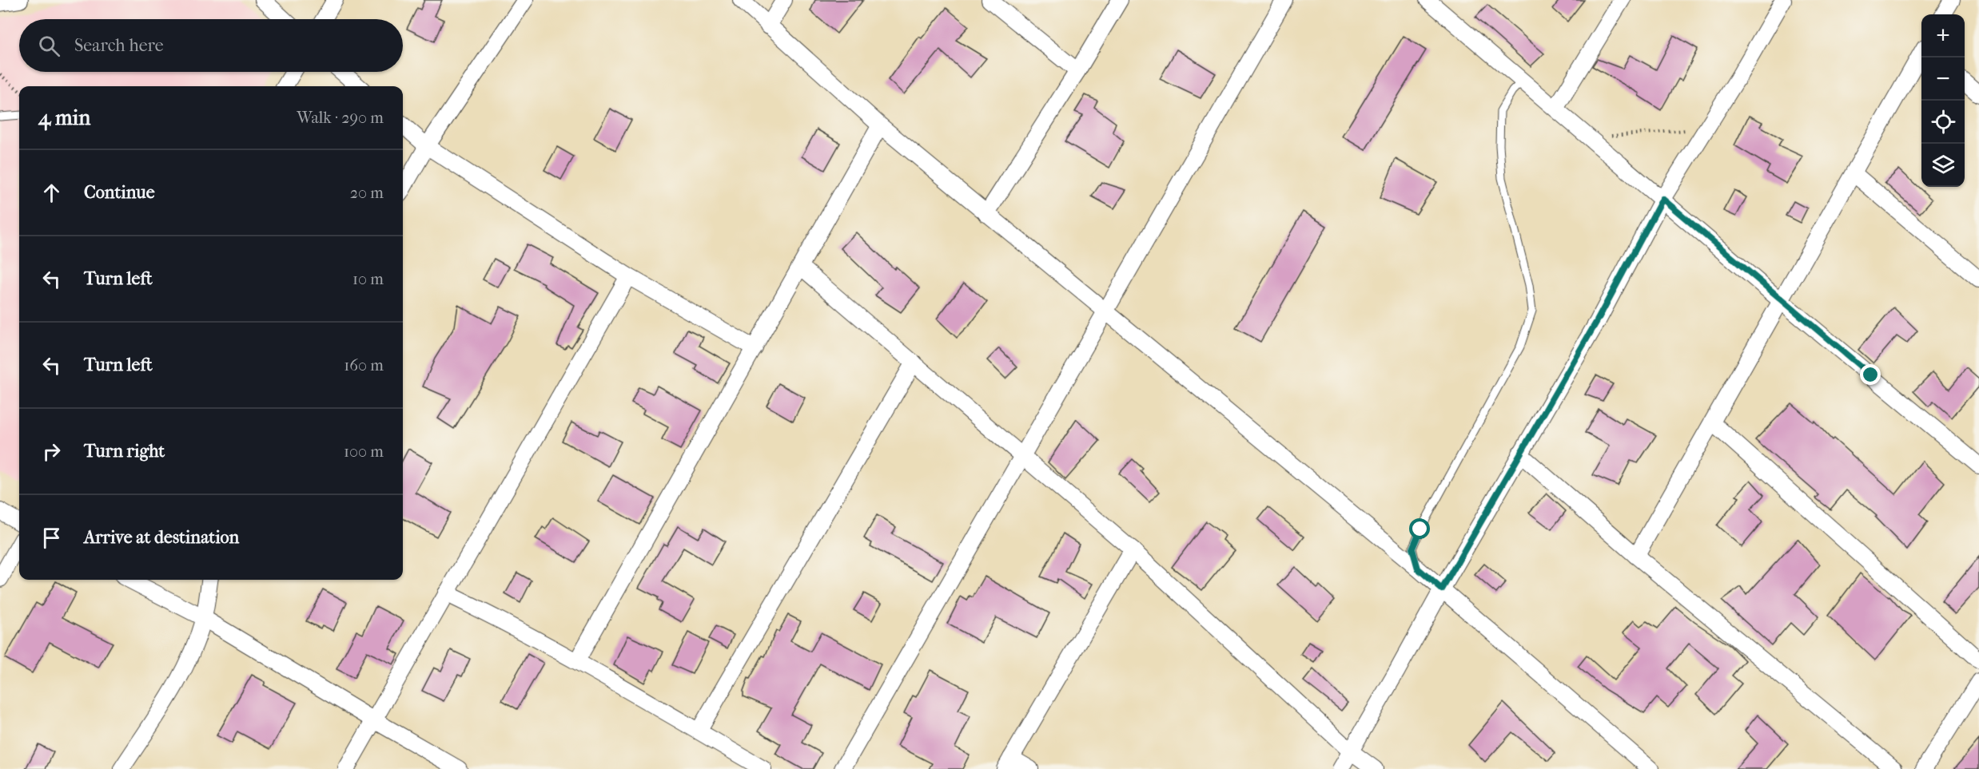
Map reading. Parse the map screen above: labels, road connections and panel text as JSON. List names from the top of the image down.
{
  "page": {
    "map_buttons": ["+", "−"],
    "search": "Search here",
    "heading": ["4 min", "Walk · 290 m"],
    "list": [
      ["Continue", "20 m"],
      ["Turn left", "10 m"],
      ["Turn left", "160 m"],
      ["Turn right", "100 m"],
      "Arrive at destination"
    ]
  }
}
